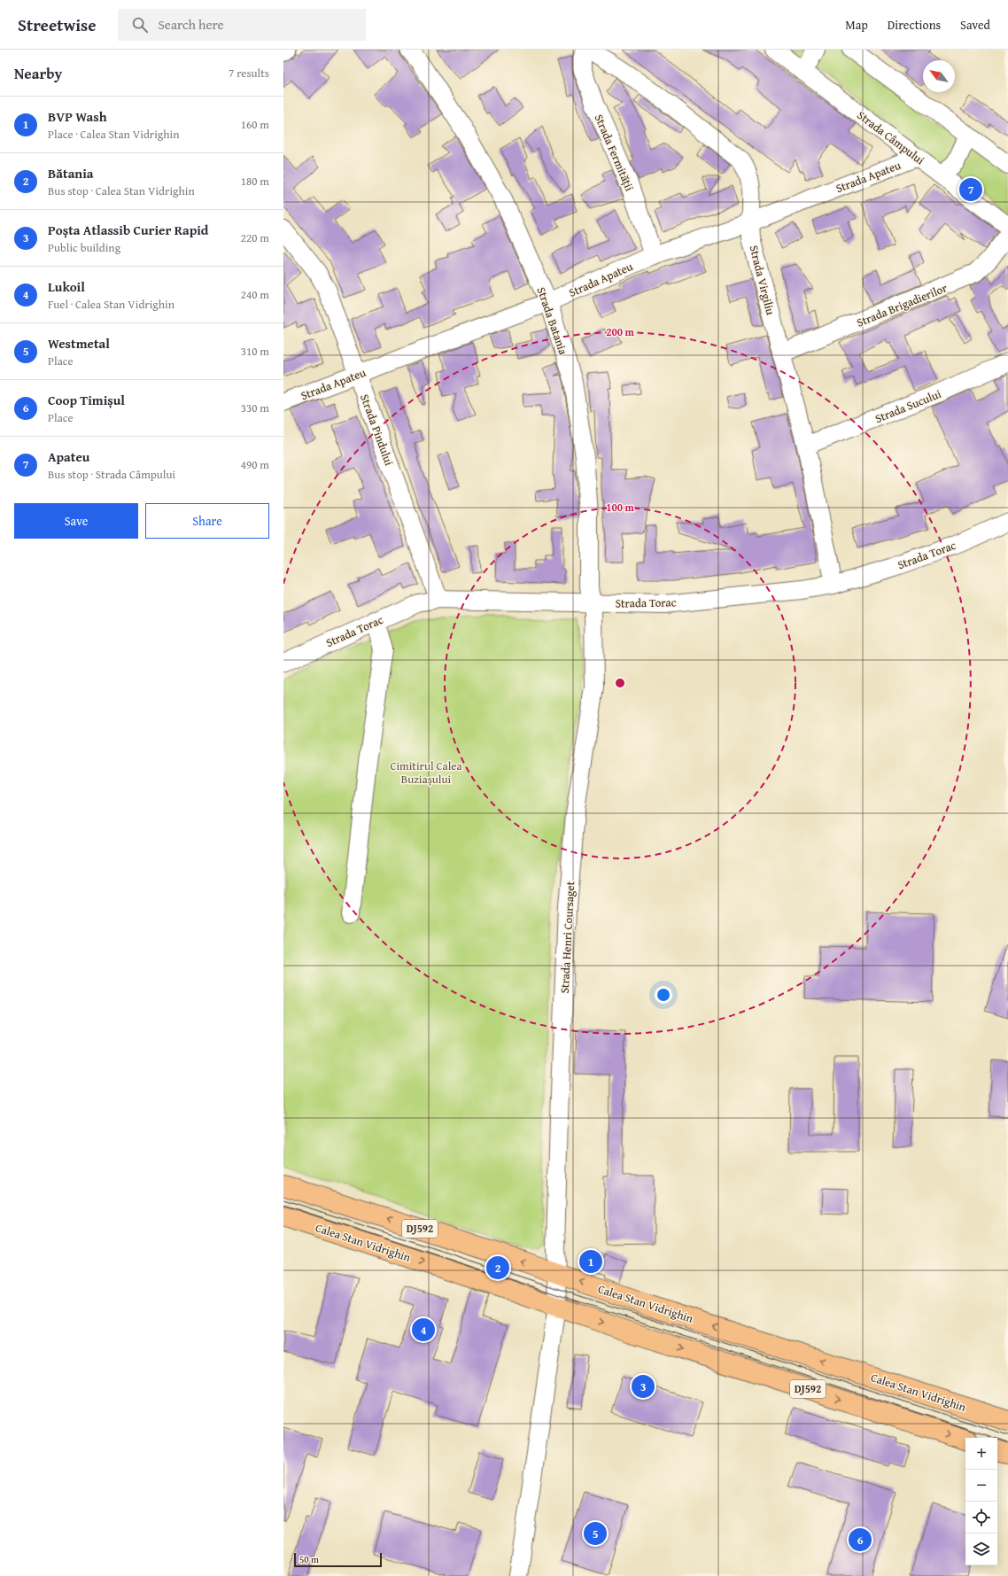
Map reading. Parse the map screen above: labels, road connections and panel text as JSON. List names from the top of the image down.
{
  "streets": {
    "main road": ["DJ592", "Calea Stan Vidrighin"],
    "street": [
      "Strada Câmpului",
      "Strada Fermității",
      "Strada Apateu",
      "Strada Virgiliu",
      "Strada Brigadierilor",
      "Strada Batania",
      "Strada Sucului",
      "Strada Pindului",
      "Strada Torac",
      "Strada Henri Coursaget"
    ]
  },
  "crossings": [
    ["Strada Câmpului", "Strada Apateu"],
    ["Strada Fermității", "Strada Apateu"],
    ["Strada Fermității", "Strada Virgiliu"],
    ["Strada Apateu", "Strada Virgiliu"],
    ["Strada Apateu", "Strada Batania"],
    ["Strada Apateu", "Strada Pindului"],
    ["Strada Virgiliu", "Strada Brigadierilor"],
    ["Strada Virgiliu", "Strada Sucului"],
    ["Strada Virgiliu", "Strada Torac"],
    ["Strada Batania", "Strada Torac"],
    ["Strada Batania", "Strada Henri Coursaget"],
    ["Strada Pindului", "Strada Torac"],
    ["Strada Torac", "Strada Henri Coursaget"],
    ["Strada Henri Coursaget", "Calea Stan Vidrighin"]
  ],
  "parks": ["Cimitirul Calea Buziașului"],
  "scale_bar": "50 m",
  "north": "top left",
  "page": {
    "header": "Streetwise",
    "search": "Search here",
    "nav": ["Map", "Directions", "Saved"],
    "heading": ["Nearby", "7 results"],
    "list": [
      {
        "mark": "1",
        "name": "BVP Wash",
        "note": "Place · Calea Stan Vidrighin",
        "value": "160 m"
      },
      {
        "mark": "2",
        "name": "Bătania",
        "note": "Bus stop · Calea Stan Vidrighin",
        "value": "180 m"
      },
      {
        "mark": "3",
        "name": "Poșta Atlassib Curier Rapid",
        "note": "Public building",
        "value": "220 m"
      },
      {
        "mark": "4",
        "name": "Lukoil",
        "note": "Fuel · Calea Stan Vidrighin",
        "value": "240 m"
      },
      {
        "mark": "5",
        "name": "Westmetal",
        "note": "Place",
        "value": "310 m"
      },
      {
        "mark": "6",
        "name": "Coop Timișul",
        "note": "Place",
        "value": "330 m"
      },
      {
        "mark": "7",
        "name": "Apateu",
        "note": "Bus stop · Strada Câmpului",
        "value": "490 m"
      }
    ],
    "pins": [
      "7",
      "1",
      "2",
      "4",
      "3",
      "5",
      "6"
    ],
    "buttons": ["Save", "Share"],
    "map_buttons": ["+", "−"],
    "scale": "50 m"
  },
  "rings": ["200 m", "100 m"]
}
